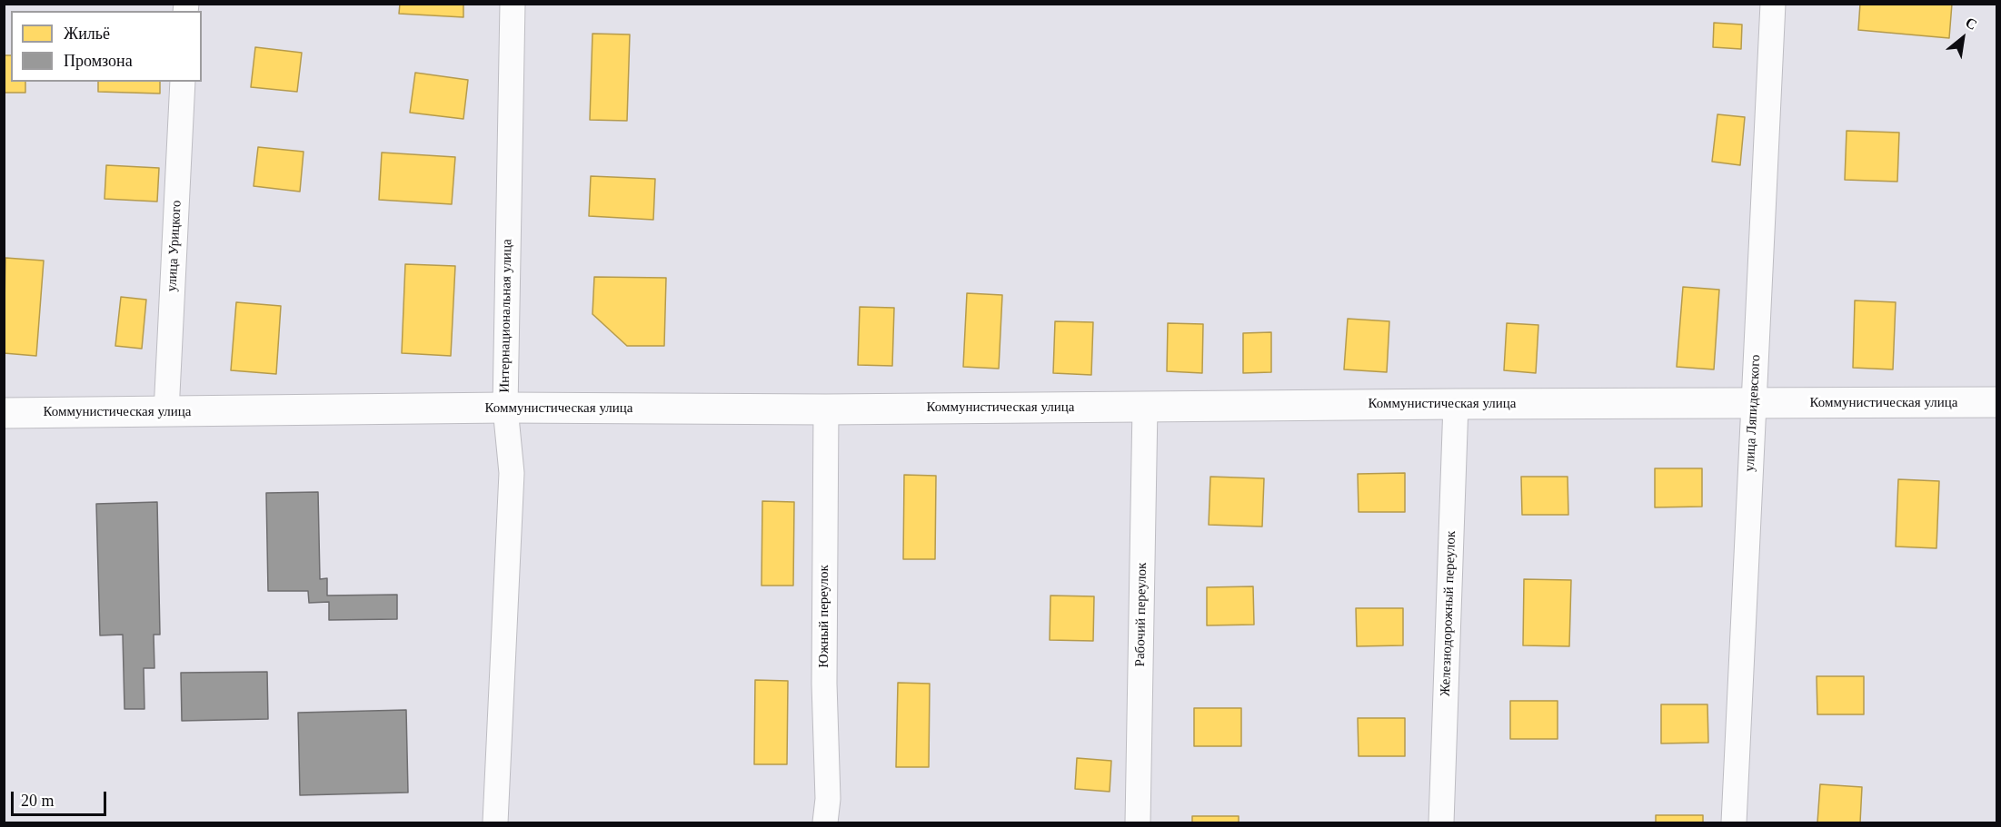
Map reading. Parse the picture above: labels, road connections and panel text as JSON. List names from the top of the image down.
{
  "streets": {
    "street": [
      "улица Урицкого",
      "Интернациональная улица",
      "Коммунистическая улица",
      "улица Ляпидевского",
      "Железнодорожный переулок",
      "Рабочий переулок",
      "Южный переулок"
    ]
  },
  "crossings": [
    ["улица Урицкого", "Коммунистическая улица"],
    ["Интернациональная улица", "Коммунистическая улица"],
    ["Коммунистическая улица", "улица Ляпидевского"],
    ["Коммунистическая улица", "Железнодорожный переулок"],
    ["Коммунистическая улица", "Рабочий переулок"],
    ["Коммунистическая улица", "Южный переулок"]
  ],
  "legend": ["Жильё", "Промзона"],
  "scale_bar": "20 m",
  "north": "top right"
}
